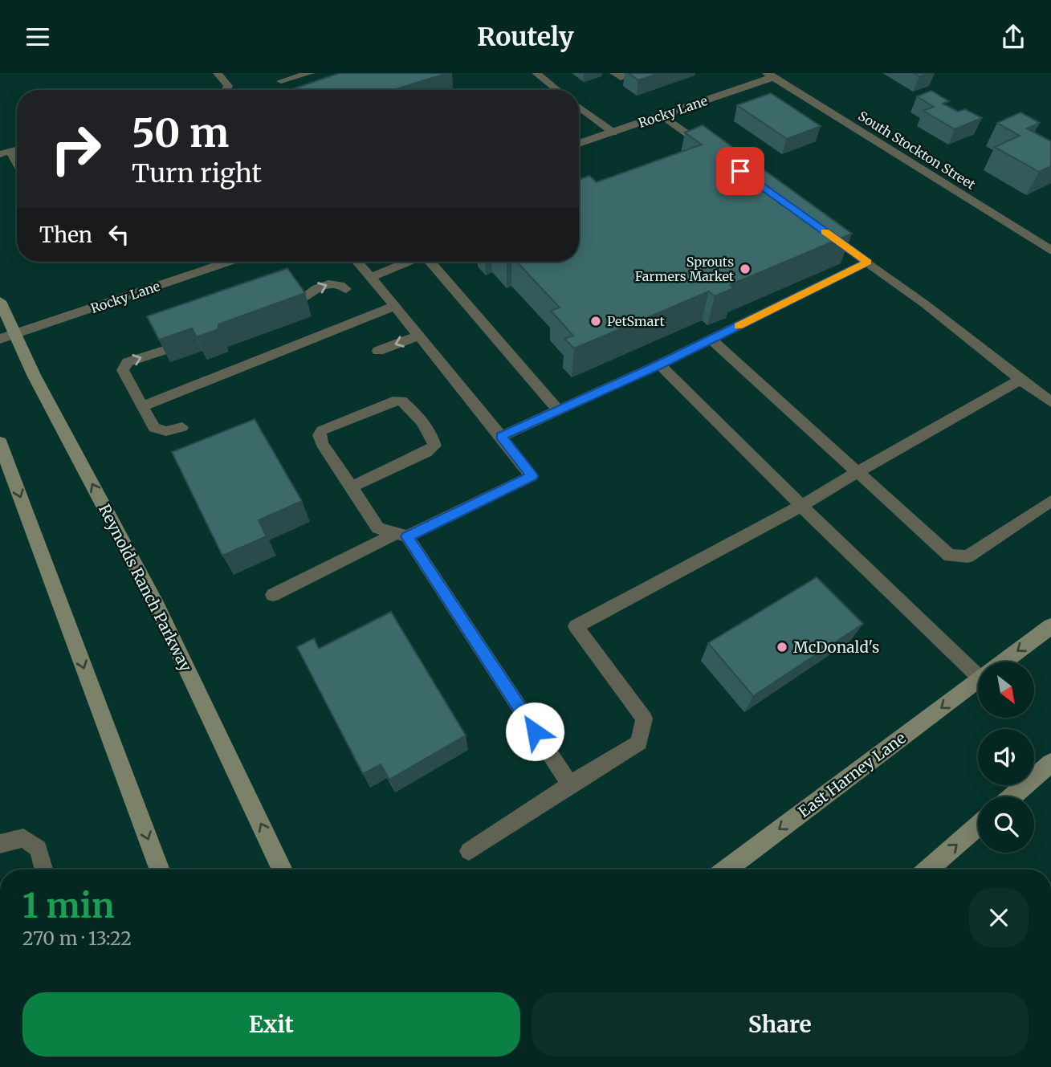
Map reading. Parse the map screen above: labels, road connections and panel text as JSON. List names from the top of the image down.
{
  "streets": {
    "street": [
      "Rocky Lane",
      "South Stockton Street",
      "Reynolds Ranch Parkway",
      "East Harney Lane"
    ]
  },
  "crossings": [
    ["Rocky Lane", "South Stockton Street"],
    ["Rocky Lane", "Reynolds Ranch Parkway"]
  ],
  "one_way": ["East Harney Lane"],
  "places": ["Sprouts Farmers Market", "PetSmart", "McDonald's"],
  "north": "bottom right",
  "page": {
    "header": "Routely",
    "turn": ["50 m", "Turn right"],
    "then": "Then",
    "heading": ["1 min", "270 m · 13:22"],
    "buttons": ["Exit", "Share"]
  }
}
